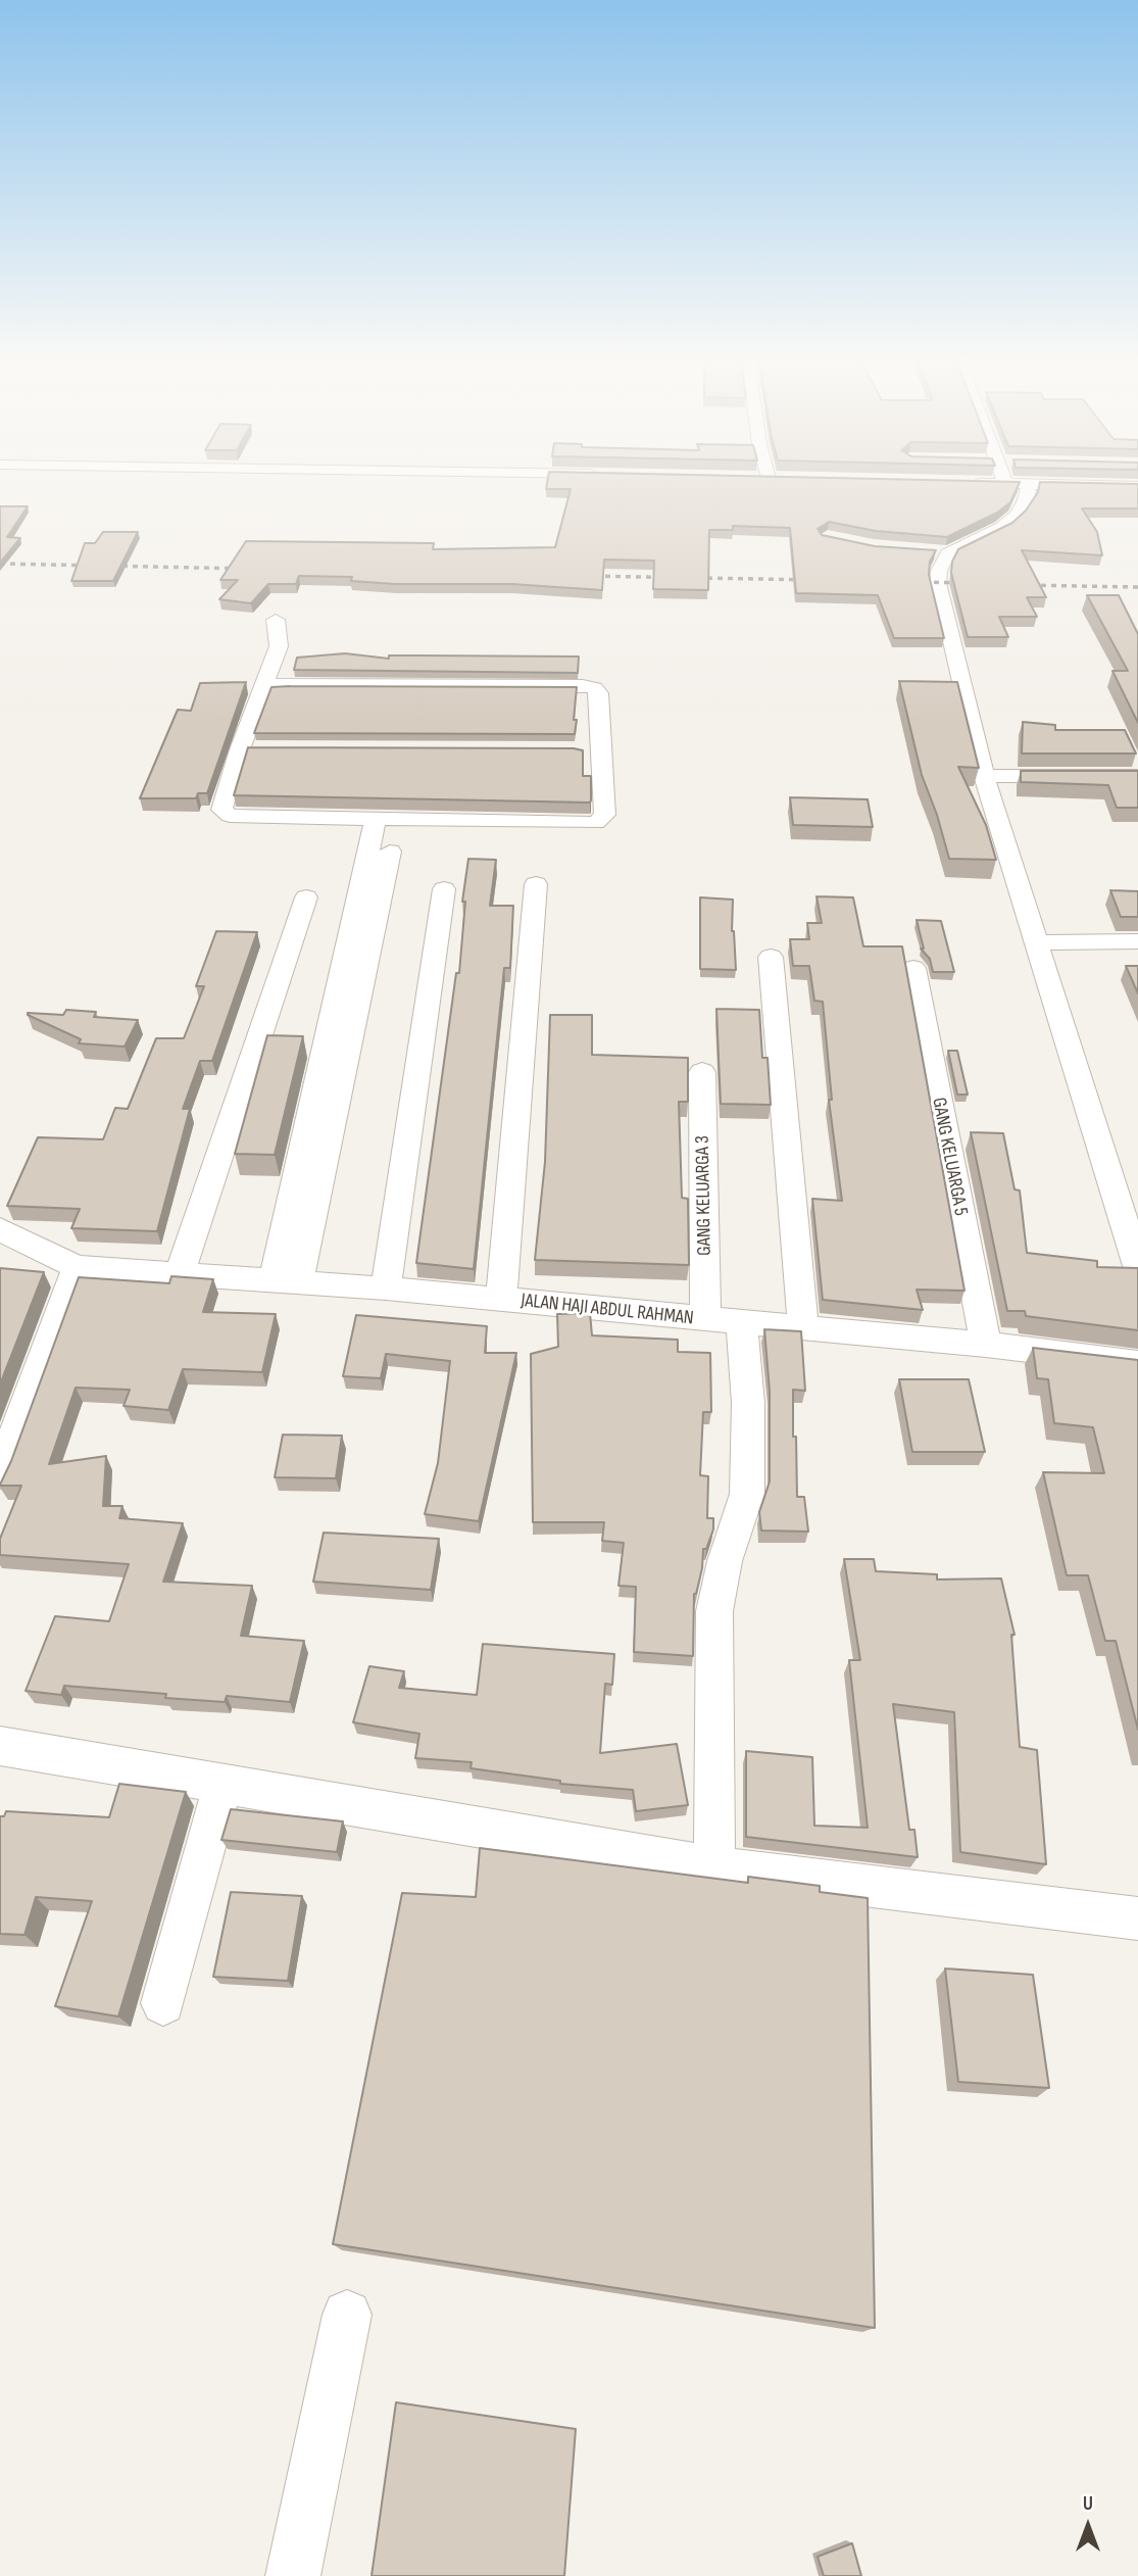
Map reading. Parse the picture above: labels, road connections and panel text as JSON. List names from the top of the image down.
{
  "streets": {
    "street": ["GANG KELUARGA 5", "GANG KELUARGA 3", "JALAN HAJI ABDUL RAHMAN"]
  },
  "crossings": [
    ["GANG KELUARGA 5", "JALAN HAJI ABDUL RAHMAN"],
    ["GANG KELUARGA 3", "JALAN HAJI ABDUL RAHMAN"]
  ],
  "north": "top"
}
